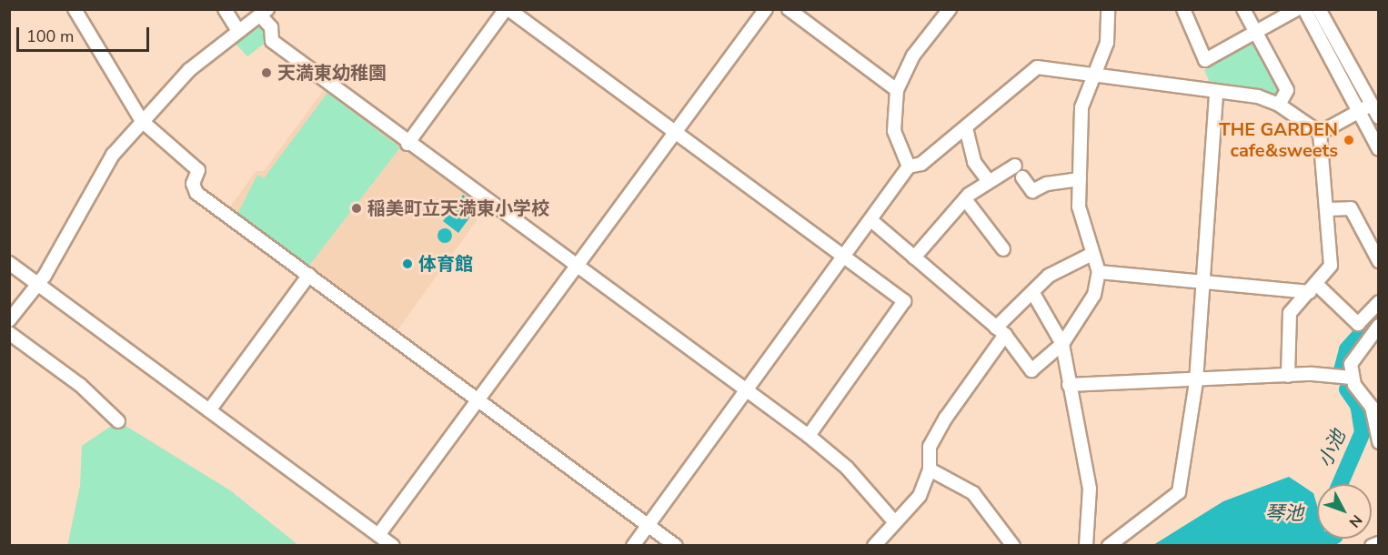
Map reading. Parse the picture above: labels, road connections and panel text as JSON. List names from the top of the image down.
{
  "water": ["小池", "琴池"],
  "places": [
    "天満東幼稚園",
    "THE GARDEN cafe&sweets",
    "稲美町立天満東小学校",
    "体育館"
  ],
  "scale_bar": "100 m",
  "north": "bottom right"
}
